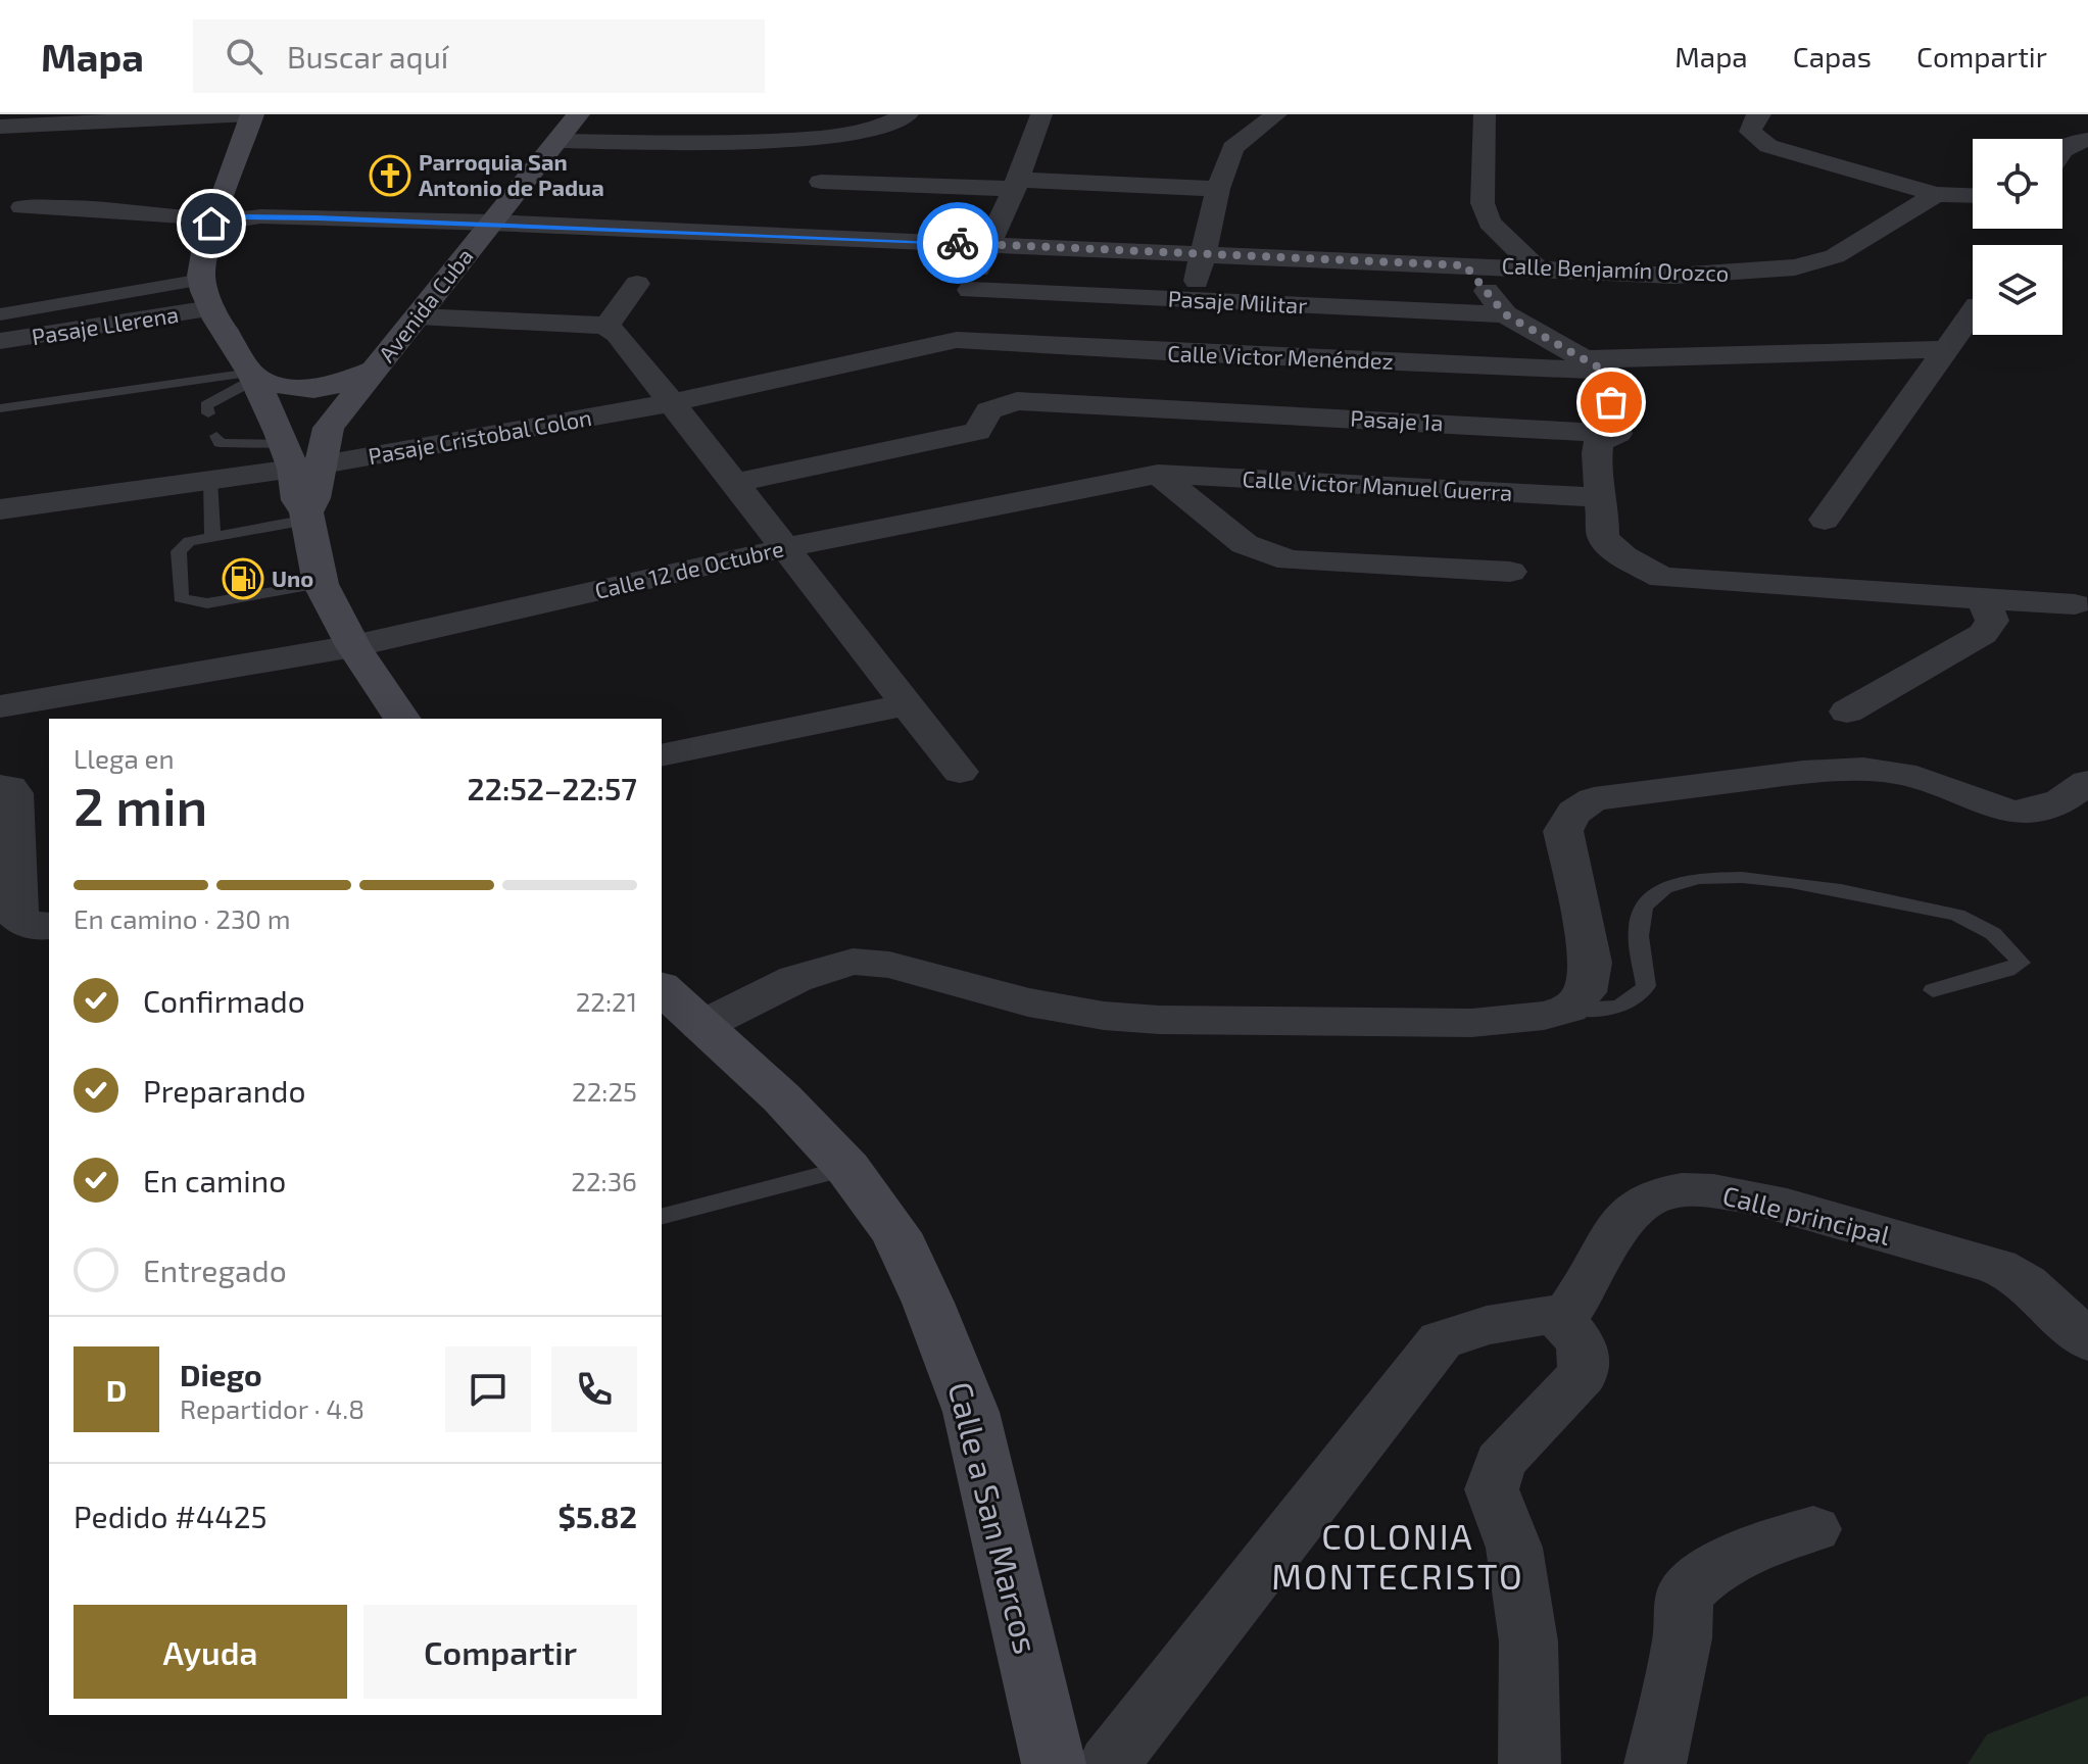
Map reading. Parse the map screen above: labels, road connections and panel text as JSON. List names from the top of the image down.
{
  "streets": {
    "main road": ["Avenida Cuba", "Calle a San Marcos"],
    "street": [
      "Calle Benjamín Orozco",
      "Pasaje Militar",
      "Pasaje Llerena",
      "Calle Victor Menéndez",
      "Pasaje 1a",
      "Pasaje Cristobal Colon",
      "Calle Victor Manuel Guerra",
      "Calle 12 de Octubre",
      "Calle principal"
    ]
  },
  "crossings": [
    ["Calle Benjamín Orozco", "Avenida Cuba"],
    ["Avenida Cuba", "Pasaje Cristobal Colon"],
    ["Calle Victor Menéndez", "Pasaje Cristobal Colon"],
    ["Pasaje 1a", "Calle Victor Manuel Guerra"],
    ["Pasaje 1a", "Calle 12 de Octubre"],
    ["Calle Victor Manuel Guerra", "Calle 12 de Octubre"]
  ],
  "districts": ["COLONIA MONTECRISTO"],
  "places": {
    "church": ["Parroquia San Antonio de Padua"],
    "fuel station": ["Uno"]
  },
  "page": {
    "header": "Mapa",
    "search": "Buscar aquí",
    "nav": ["Mapa", "Capas", "Compartir"],
    "heading": ["2 min", "Llega en", "22:52–22:57"],
    "panel": [
      "Diego",
      "Repartidor · 4.8",
      "Pedido #4425",
      "$5.82"
    ],
    "bar": "En camino · 230 m",
    "list": [
      ["Confirmado", "22:21"],
      ["Preparando", "22:25"],
      ["En camino", "22:36"],
      "Entregado"
    ],
    "round": "D",
    "buttons": ["Ayuda", "Compartir"]
  }
}
